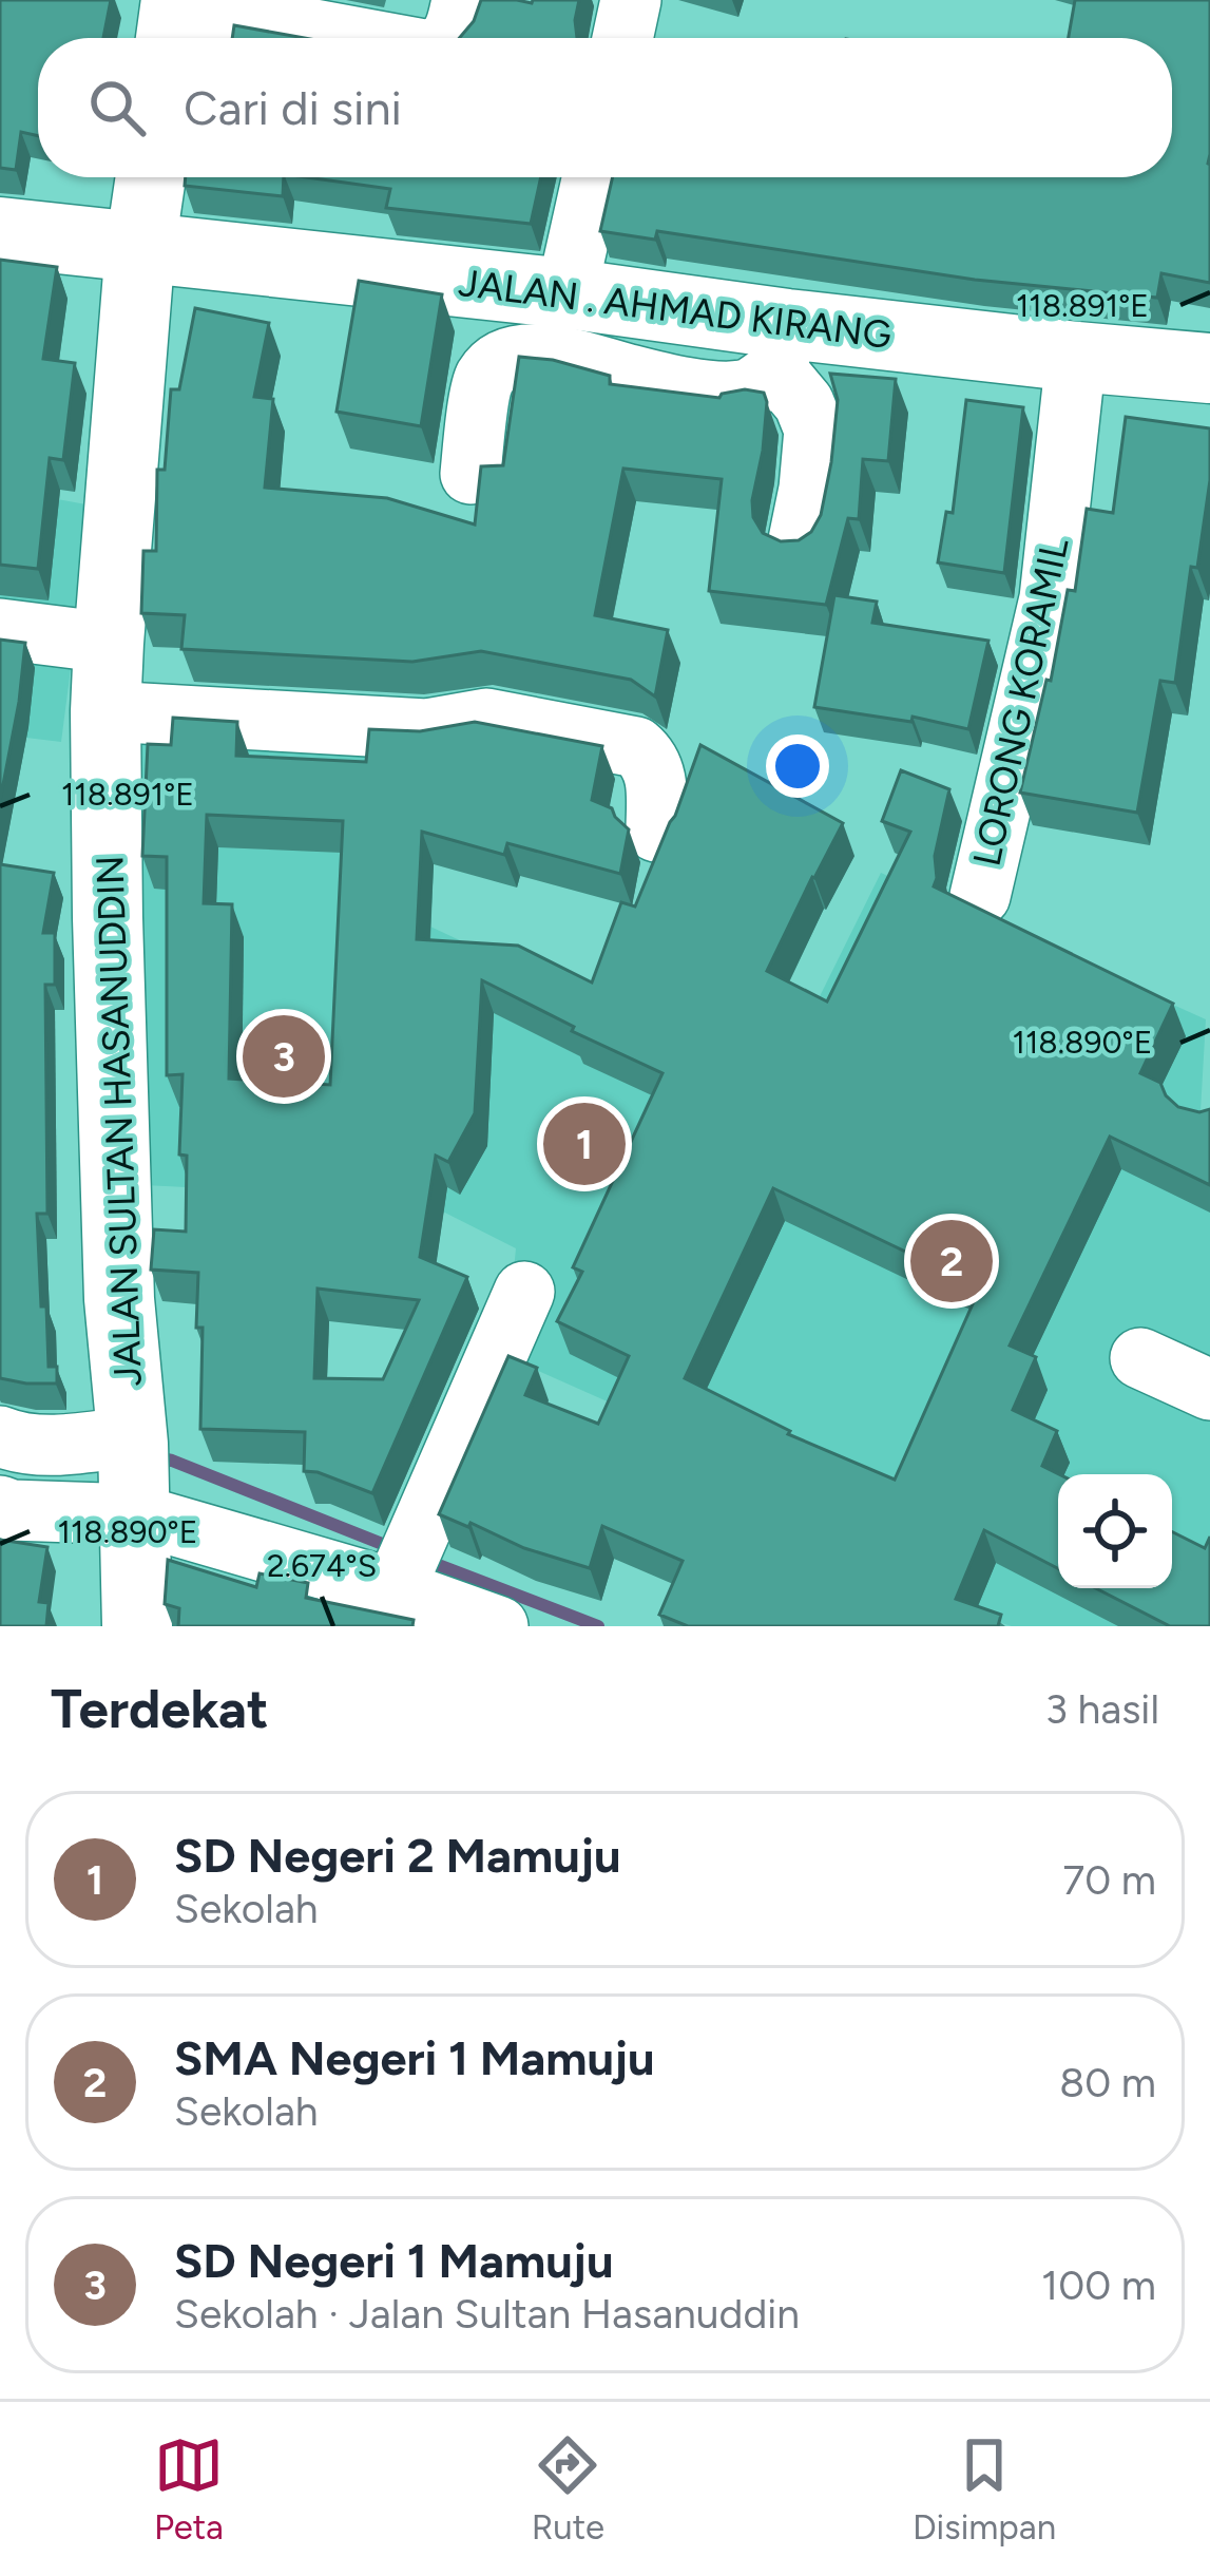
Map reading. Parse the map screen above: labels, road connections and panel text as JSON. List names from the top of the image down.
{
  "streets": {
    "main road": ["JALAN . AHMAD KIRANG", "JALAN SULTAN HASANUDDIN"],
    "street": ["LORONG KORAMIL"]
  },
  "crossings": [
    ["JALAN . AHMAD KIRANG", "LORONG KORAMIL"],
    ["JALAN . AHMAD KIRANG", "JALAN SULTAN HASANUDDIN"]
  ],
  "page": {
    "search": "Cari di sini",
    "pins": ["3", "1", "2"],
    "heading": ["Terdekat", "3 hasil"],
    "list": [
      {
        "mark": "1",
        "name": "SD Negeri 2 Mamuju",
        "note": "Sekolah",
        "value": "70 m"
      },
      {
        "mark": "2",
        "name": "SMA Negeri 1 Mamuju",
        "note": "Sekolah",
        "value": "80 m"
      },
      {
        "mark": "3",
        "name": "SD Negeri 1 Mamuju",
        "note": "Sekolah · Jalan Sultan Hasanuddin",
        "value": "100 m"
      }
    ],
    "nav": ["Peta", "Rute", "Disimpan"]
  },
  "coordinates": ["118.891°E", "118.890°E", "2.674°S"]
}
